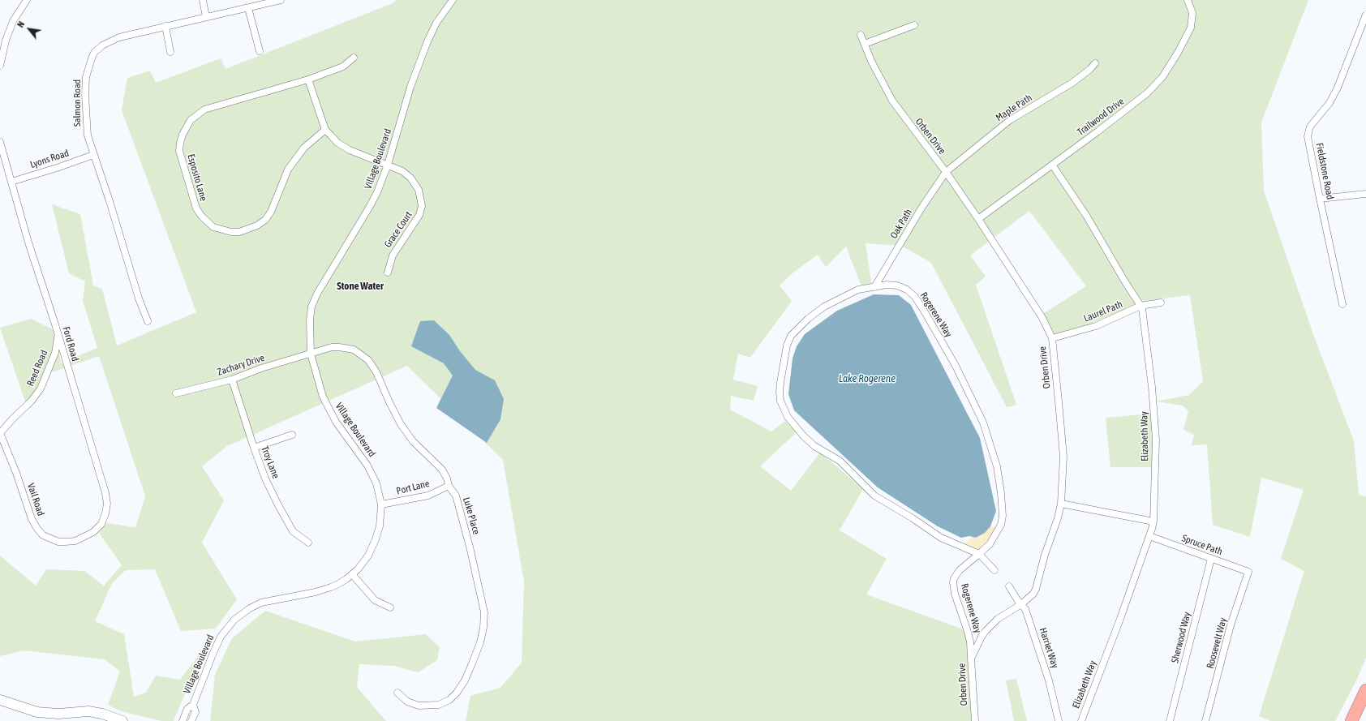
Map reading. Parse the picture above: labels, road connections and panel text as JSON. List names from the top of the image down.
{
  "streets": {
    "street": [
      "Salmon Road",
      "Maple Path",
      "Trailwood Drive",
      "Orben Drive",
      "Lyons Road",
      "Village Boulevard",
      "Fieldstone Road",
      "Esposito Lane",
      "Oak Path",
      "Grace Court",
      "Laurel Path",
      "Rogerene Way",
      "Ford Road",
      "Zachary Drive",
      "Reed Road",
      "Elizabeth Way",
      "Troy Lane",
      "Port Lane",
      "Vail Road",
      "Luke Place",
      "Spruce Path",
      "Sherwood Way",
      "Roosevelt Way",
      "Harriet Way"
    ]
  },
  "crossings": [
    ["Salmon Road", "Lyons Road"],
    ["Maple Path", "Orben Drive"],
    ["Maple Path", "Oak Path"],
    ["Trailwood Drive", "Orben Drive"],
    ["Trailwood Drive", "Elizabeth Way"],
    ["Orben Drive", "Oak Path"],
    ["Orben Drive", "Laurel Path"],
    ["Orben Drive", "Rogerene Way"],
    ["Orben Drive", "Harriet Way"],
    ["Lyons Road", "Ford Road"],
    ["Village Boulevard", "Grace Court"],
    ["Village Boulevard", "Zachary Drive"],
    ["Village Boulevard", "Port Lane"],
    ["Village Boulevard", "Luke Place"],
    ["Esposito Lane", "Grace Court"],
    ["Oak Path", "Rogerene Way"],
    ["Laurel Path", "Elizabeth Way"],
    ["Ford Road", "Reed Road"],
    ["Ford Road", "Vail Road"],
    ["Zachary Drive", "Troy Lane"],
    ["Zachary Drive", "Luke Place"],
    ["Reed Road", "Vail Road"],
    ["Elizabeth Way", "Spruce Path"],
    ["Port Lane", "Luke Place"],
    ["Spruce Path", "Sherwood Way"],
    ["Spruce Path", "Roosevelt Way"]
  ],
  "districts": ["Stone Water"],
  "water": ["Lake Rogerene"],
  "north": "top left"
}
